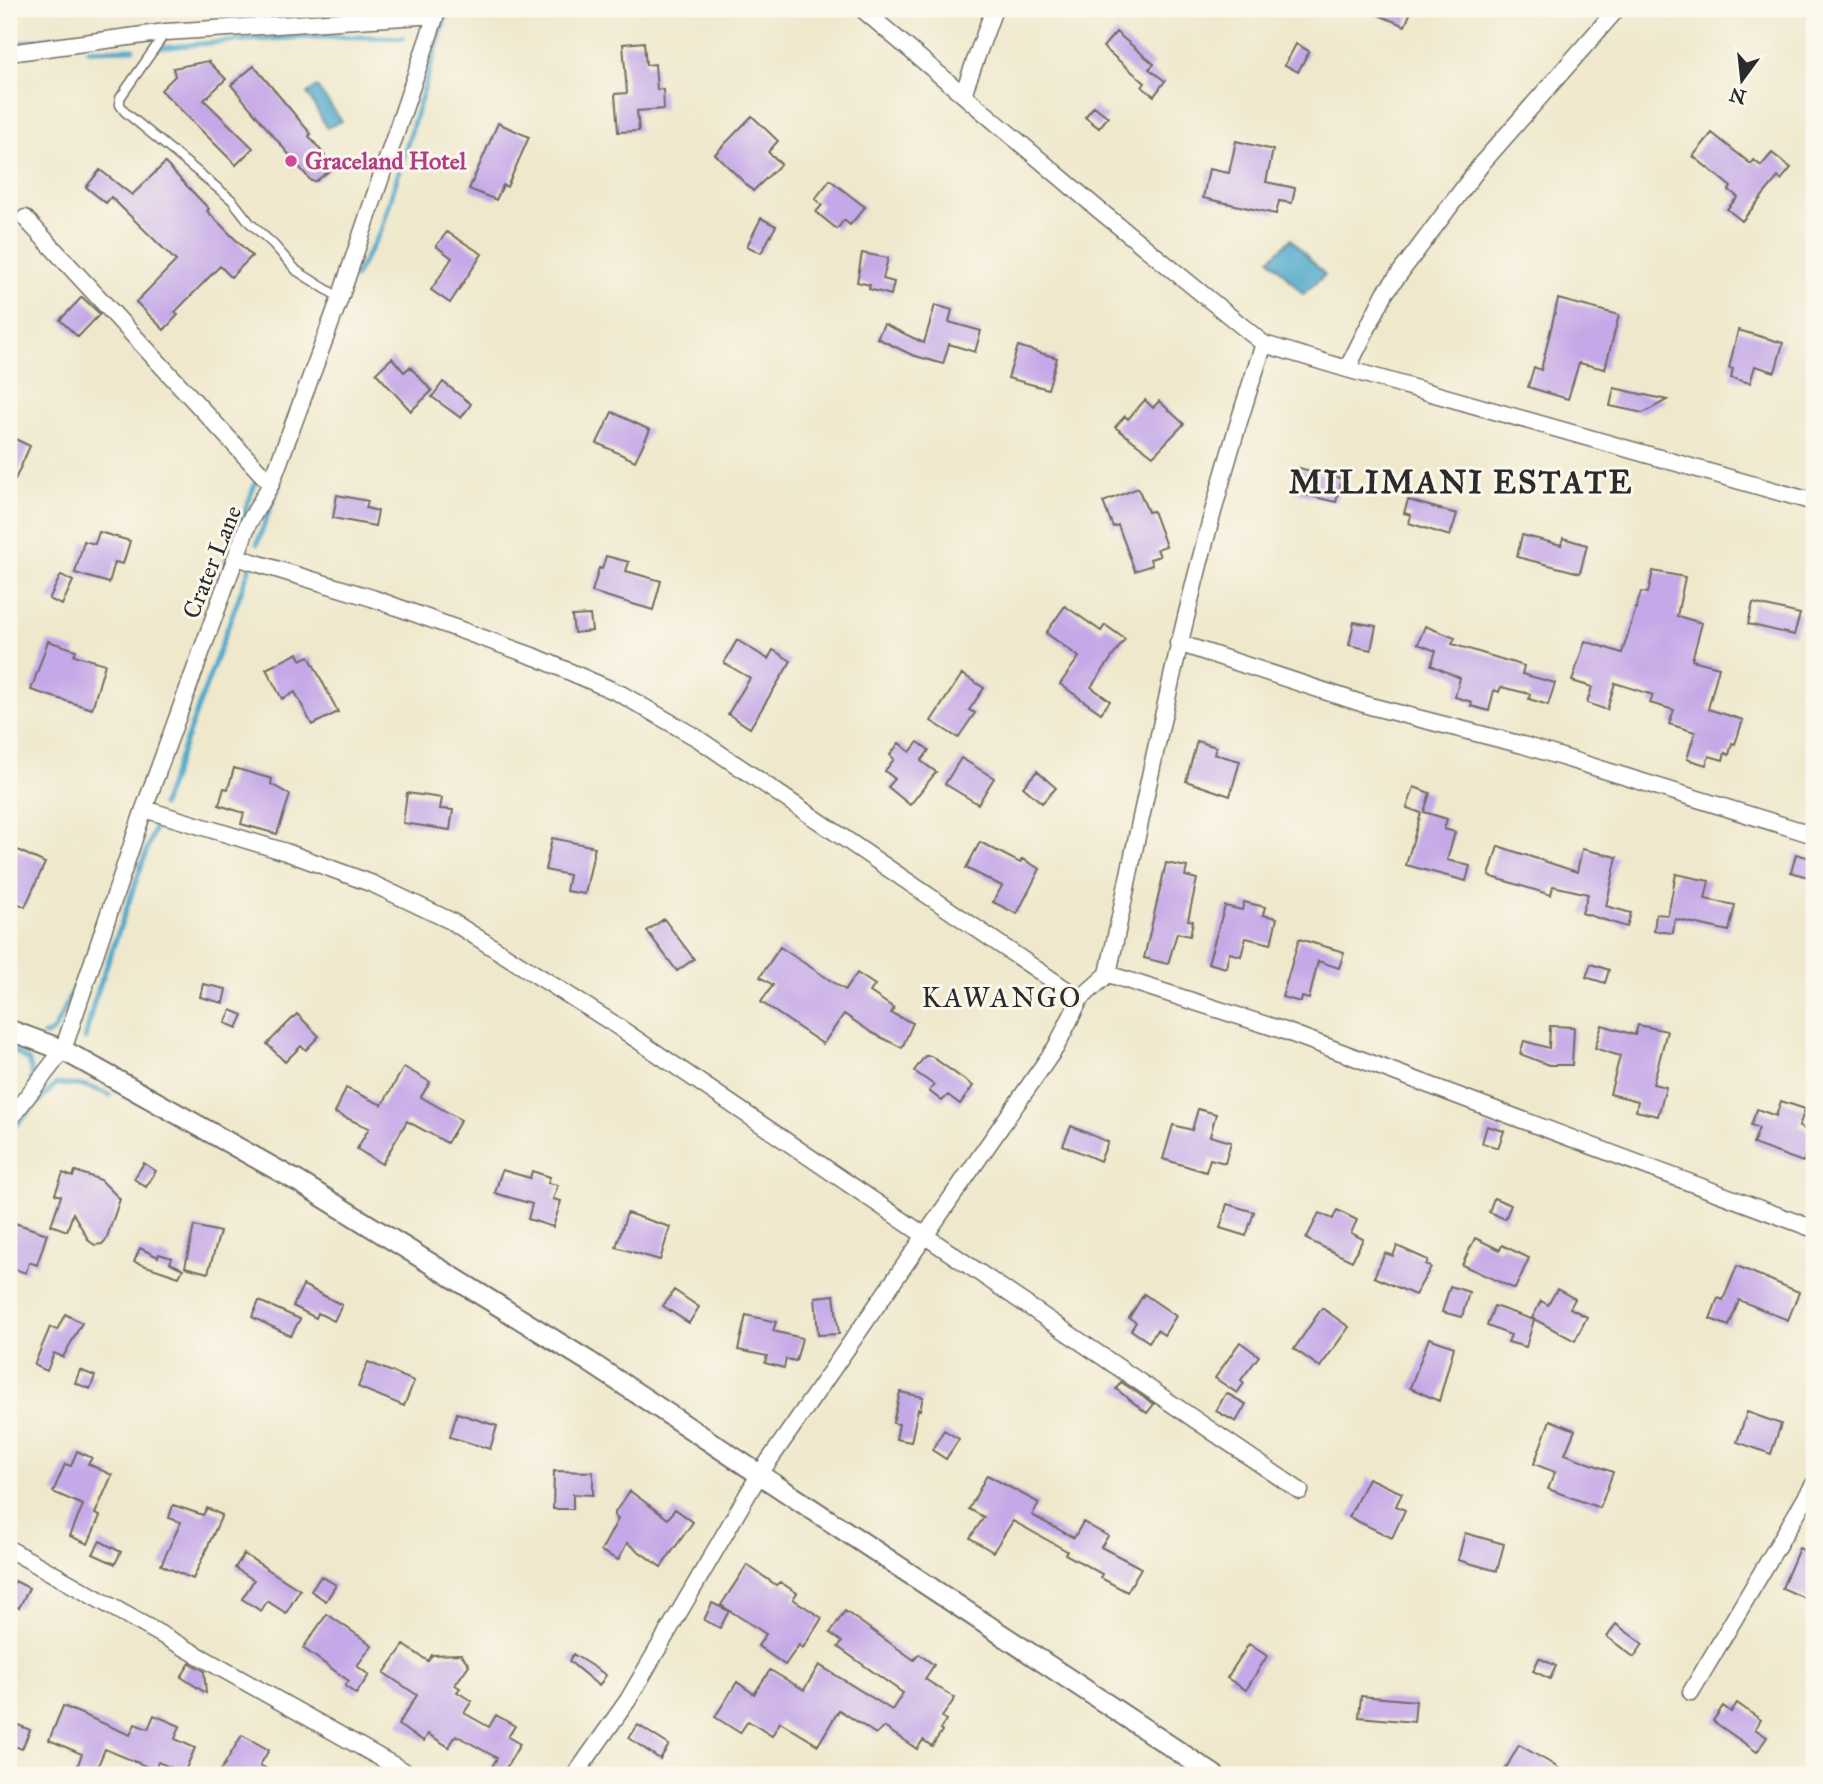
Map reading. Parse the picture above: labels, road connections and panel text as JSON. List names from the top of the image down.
{
  "streets": {
    "street": ["Crater Lane"]
  },
  "districts": ["MILIMANI ESTATE", "KAWANGO"],
  "places": ["Graceland Hotel"],
  "north": "bottom"
}
